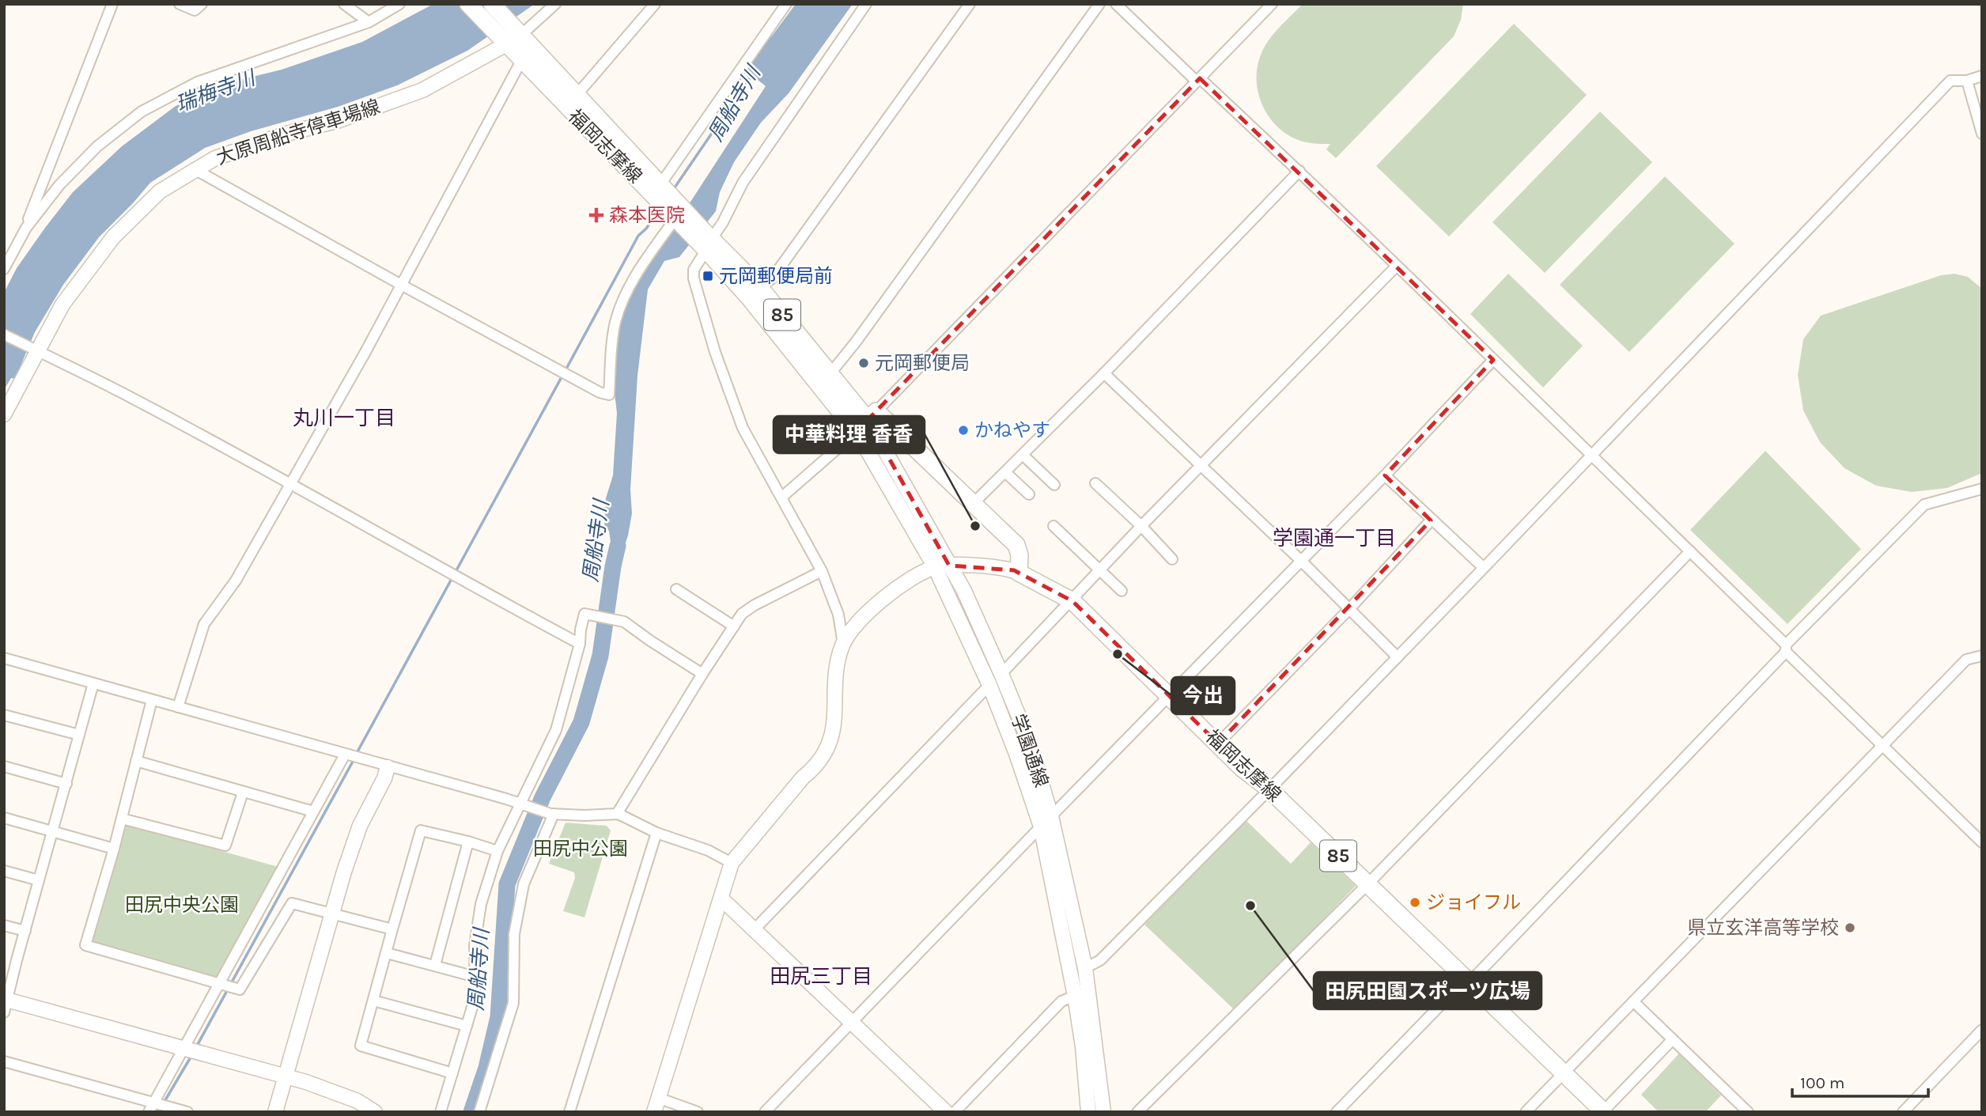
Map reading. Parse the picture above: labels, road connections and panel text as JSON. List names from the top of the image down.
{
  "streets": {
    "main road": ["福岡志摩線", "85"],
    "street": ["大原周船寺停車場線", "学園通線"]
  },
  "crossings": [
    ["大原周船寺停車場線", "福岡志摩線"],
    ["福岡志摩線", "85"],
    ["福岡志摩線", "学園通線"]
  ],
  "districts": ["丸川一丁目", "学園通一丁目", "田尻三丁目"],
  "water": ["瑞梅寺川", "周船寺川"],
  "parks": ["田尻中公園", "田尻中央公園"],
  "places": {
    "health": ["森本医院"],
    "transit": ["元岡郵便局前"],
    "other": [
      "元岡郵便局",
      "かねやす",
      "中華料理 香香",
      "今出",
      "ジョイフル",
      "田尻田園スポーツ広場",
      "県立玄洋高等学校"
    ]
  },
  "scale_bar": "100 m"
}
